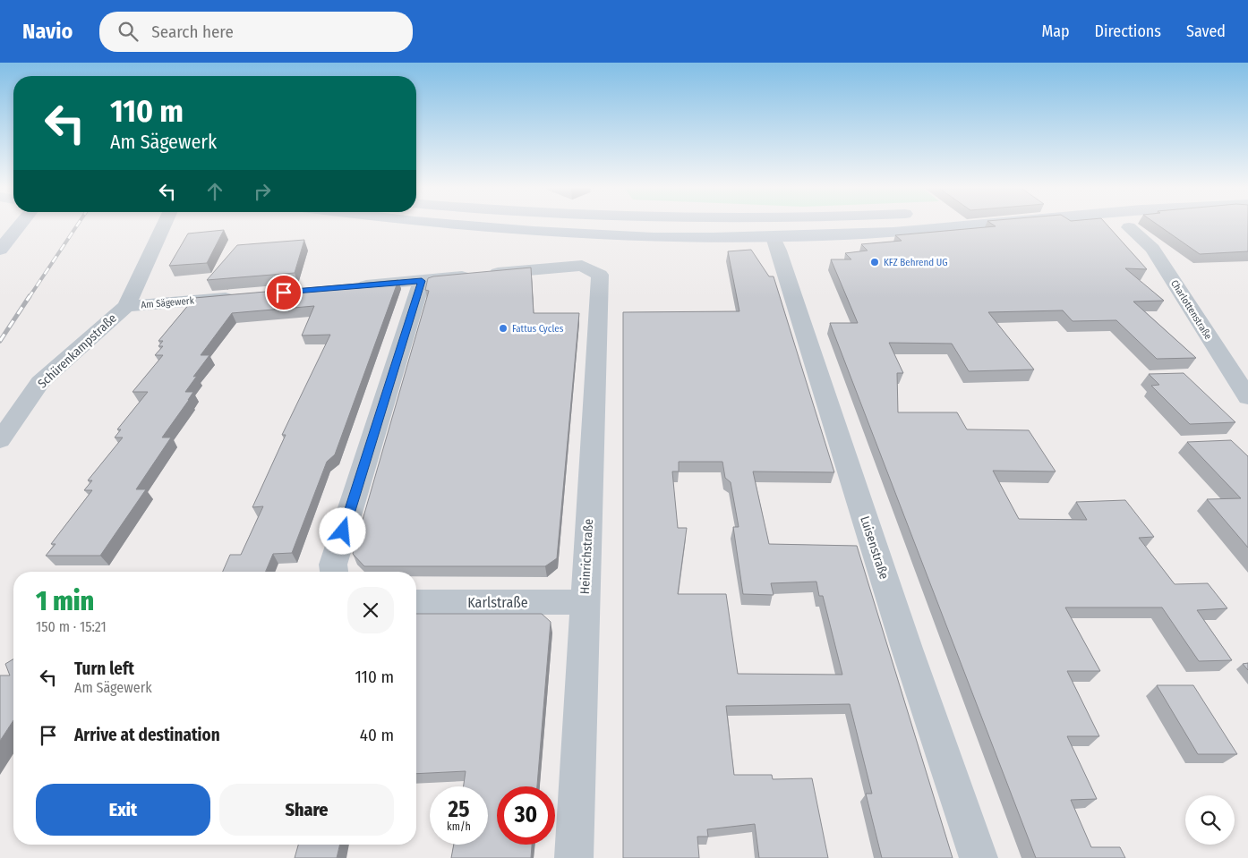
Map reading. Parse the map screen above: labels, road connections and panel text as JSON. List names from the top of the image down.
{
  "streets": {
    "street": [
      "Am Sägewerk",
      "Charlottenstraße",
      "Schürenkampstraße",
      "Luisenstraße",
      "Heinrichstraße",
      "Karlstraße"
    ]
  },
  "crossings": [
    ["Am Sägewerk", "Schürenkampstraße"],
    ["Heinrichstraße", "Karlstraße"]
  ],
  "places": ["KFZ Behrend UG", "Fattus Cycles"],
  "page": {
    "header": "Navio",
    "search": "Search here",
    "nav": ["Map", "Directions", "Saved"],
    "turn": ["110 m", "Am Sägewerk"],
    "heading": ["1 min", "150 m · 15:21"],
    "list": [
      {
        "name": "Turn left",
        "note": "Am Sägewerk",
        "value": "110 m"
      },
      {
        "name": "Arrive at destination",
        "value": "40 m"
      }
    ],
    "buttons": ["Exit", "Share"],
    "speed": "25 km/h",
    "limit": "30"
  }
}
